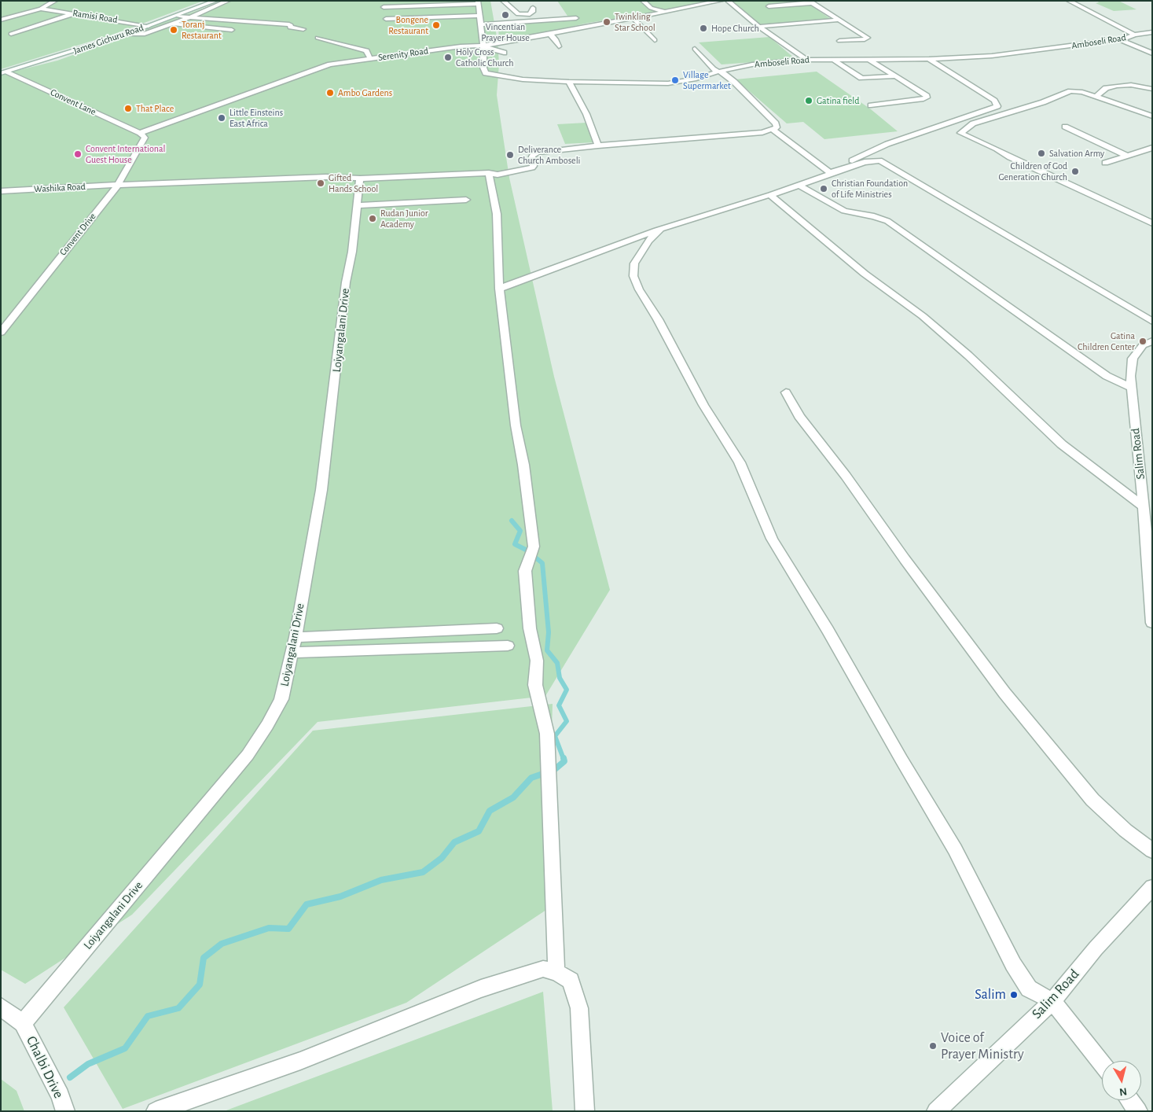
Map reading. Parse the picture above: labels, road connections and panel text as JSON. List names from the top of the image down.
{
  "streets": {
    "street": [
      "Ramisi Road",
      "James Gichuru Road",
      "Amboseli Road",
      "Serenity Road",
      "Convent Lane",
      "Washika Road",
      "Convent Drive",
      "Loiyangalani Drive",
      "Salim Road",
      "Chalbi Drive"
    ]
  },
  "crossings": [
    ["Ramisi Road", "James Gichuru Road"],
    ["James Gichuru Road", "Convent Lane"],
    ["Amboseli Road", "Serenity Road"],
    ["Serenity Road", "Convent Lane"],
    ["Serenity Road", "Convent Drive"],
    ["Convent Lane", "Convent Drive"],
    ["Washika Road", "Convent Drive"],
    ["Loiyangalani Drive", "Chalbi Drive"]
  ],
  "places": [
    "Vincentian Prayer House",
    "Twinkling Star School",
    "Bongene Restaurant",
    "Hope Church",
    "Toranj Restaurant",
    "Holy Cross Catholic Church",
    "Village Supermarket",
    "Ambo Gardens",
    "Gatina field",
    "That Place",
    "Little Einsteins East Africa",
    "Salvation Army",
    "Convent International Guest House",
    "Deliverance Church Amboseli",
    "Children of God Generation Church",
    "Gifted Hands School",
    "Christian Foundation of Life Ministries",
    "Rudan Junior Academy",
    "Gatina Children Center",
    "Salim",
    "Voice of Prayer Ministry"
  ],
  "north": "bottom"
}
